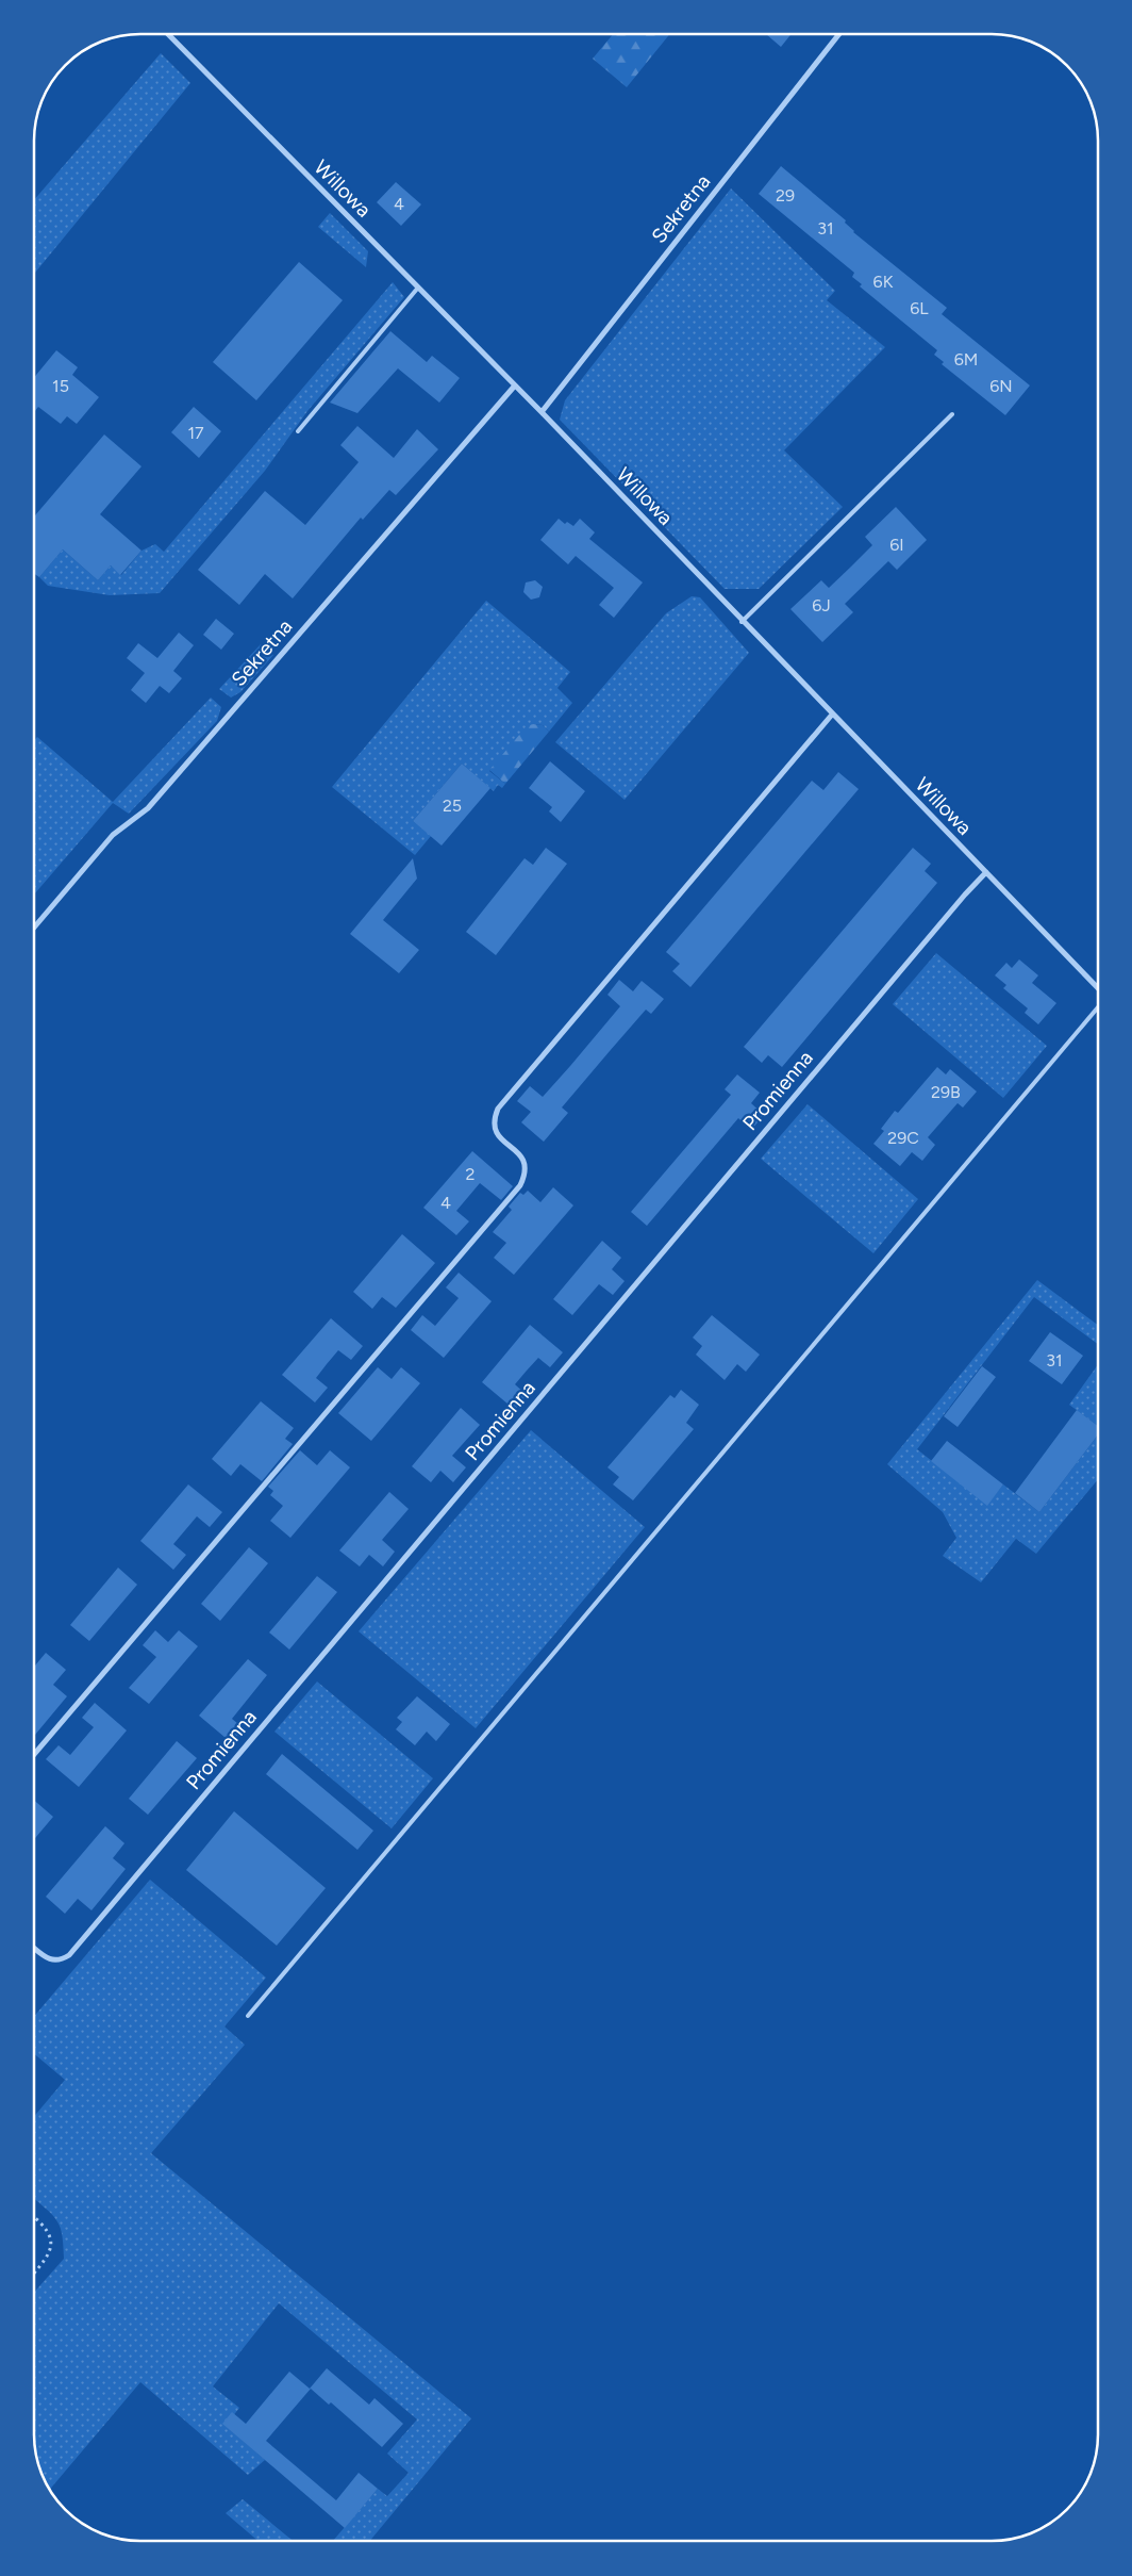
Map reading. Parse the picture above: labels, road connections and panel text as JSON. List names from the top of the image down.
{
  "streets": {
    "street": ["Willowa", "Sekretna", "Promienna"]
  },
  "crossings": [
    ["Willowa", "Sekretna"],
    ["Willowa", "Promienna"]
  ],
  "house_numbers": [
    "29",
    "4",
    "31",
    "6K",
    "6L",
    "6M",
    "15",
    "6N",
    "17",
    "6I",
    "6J",
    "25",
    "29B",
    "29C",
    "2",
    "4",
    "31"
  ]
}
